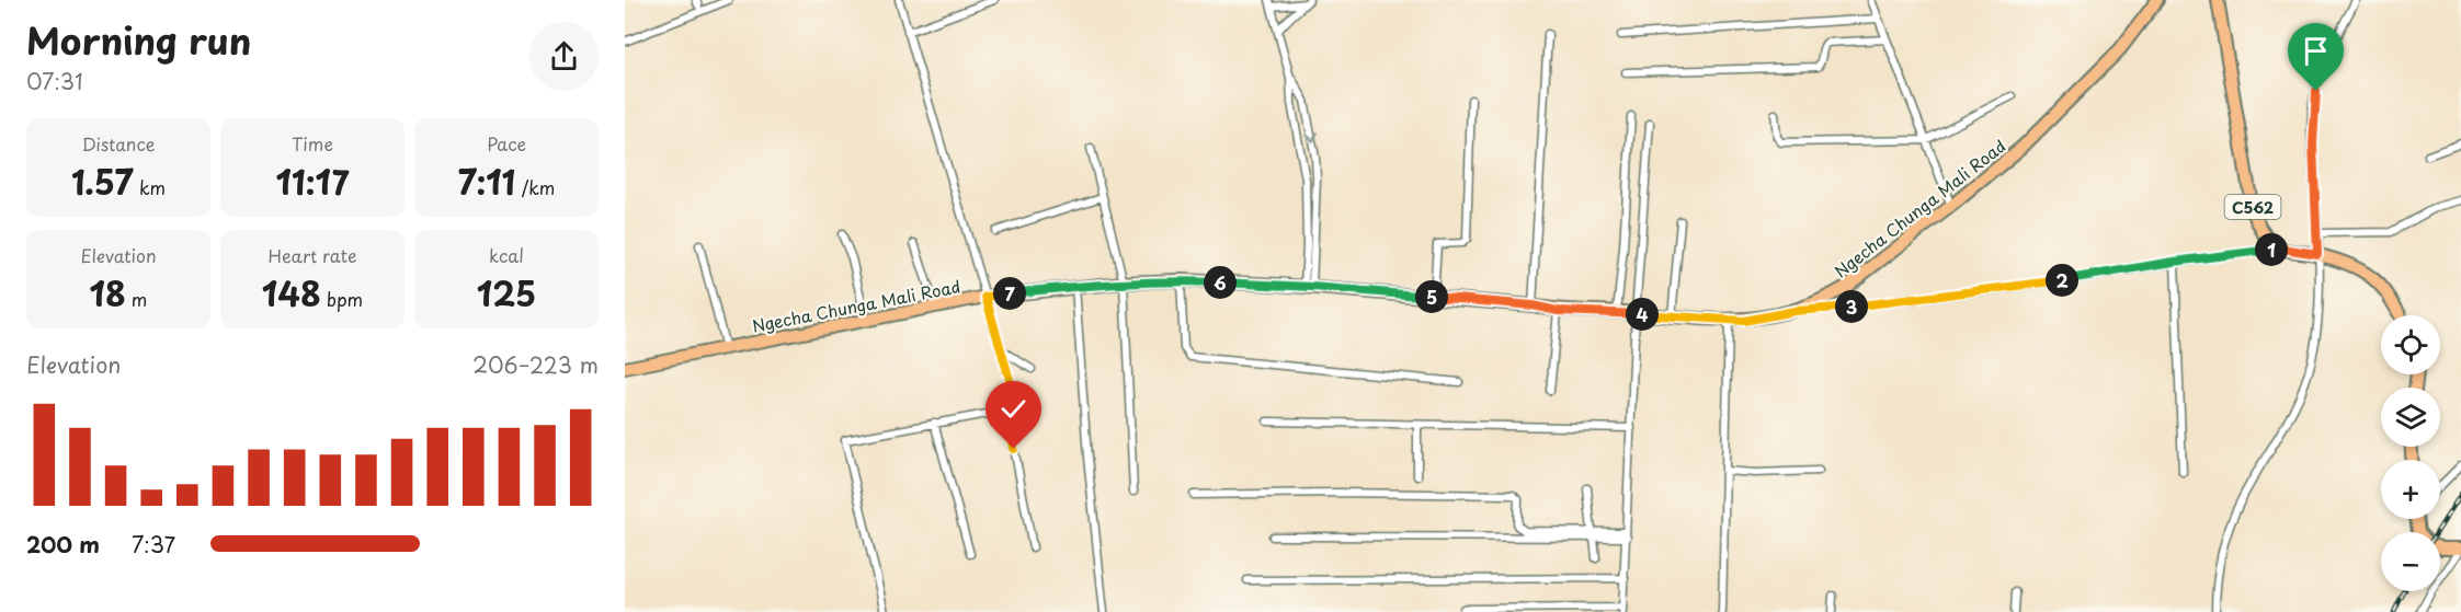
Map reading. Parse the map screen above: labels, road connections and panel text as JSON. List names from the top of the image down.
{
  "streets": {
    "main road": ["C562", "Ngecha Chunga Mali Road"]
  },
  "page": {
    "heading": ["Morning run", "07:31"],
    "stats": [
      ["Distance", "1.57 km"],
      ["Time", "11:17"],
      ["Pace", "7:11 /km"],
      ["Elevation", "18 m"],
      ["Heart rate", "148 bpm"],
      ["kcal", "125"]
    ],
    "pins": [
      "1",
      "2",
      "6",
      "7",
      "5",
      "3",
      "4"
    ],
    "map_buttons": ["+", "−"],
    "chart": ["Elevation", "206–223 m"],
    "list": [
      {
        "name": "200 m",
        "note": "7:37"
      }
    ]
  }
}
